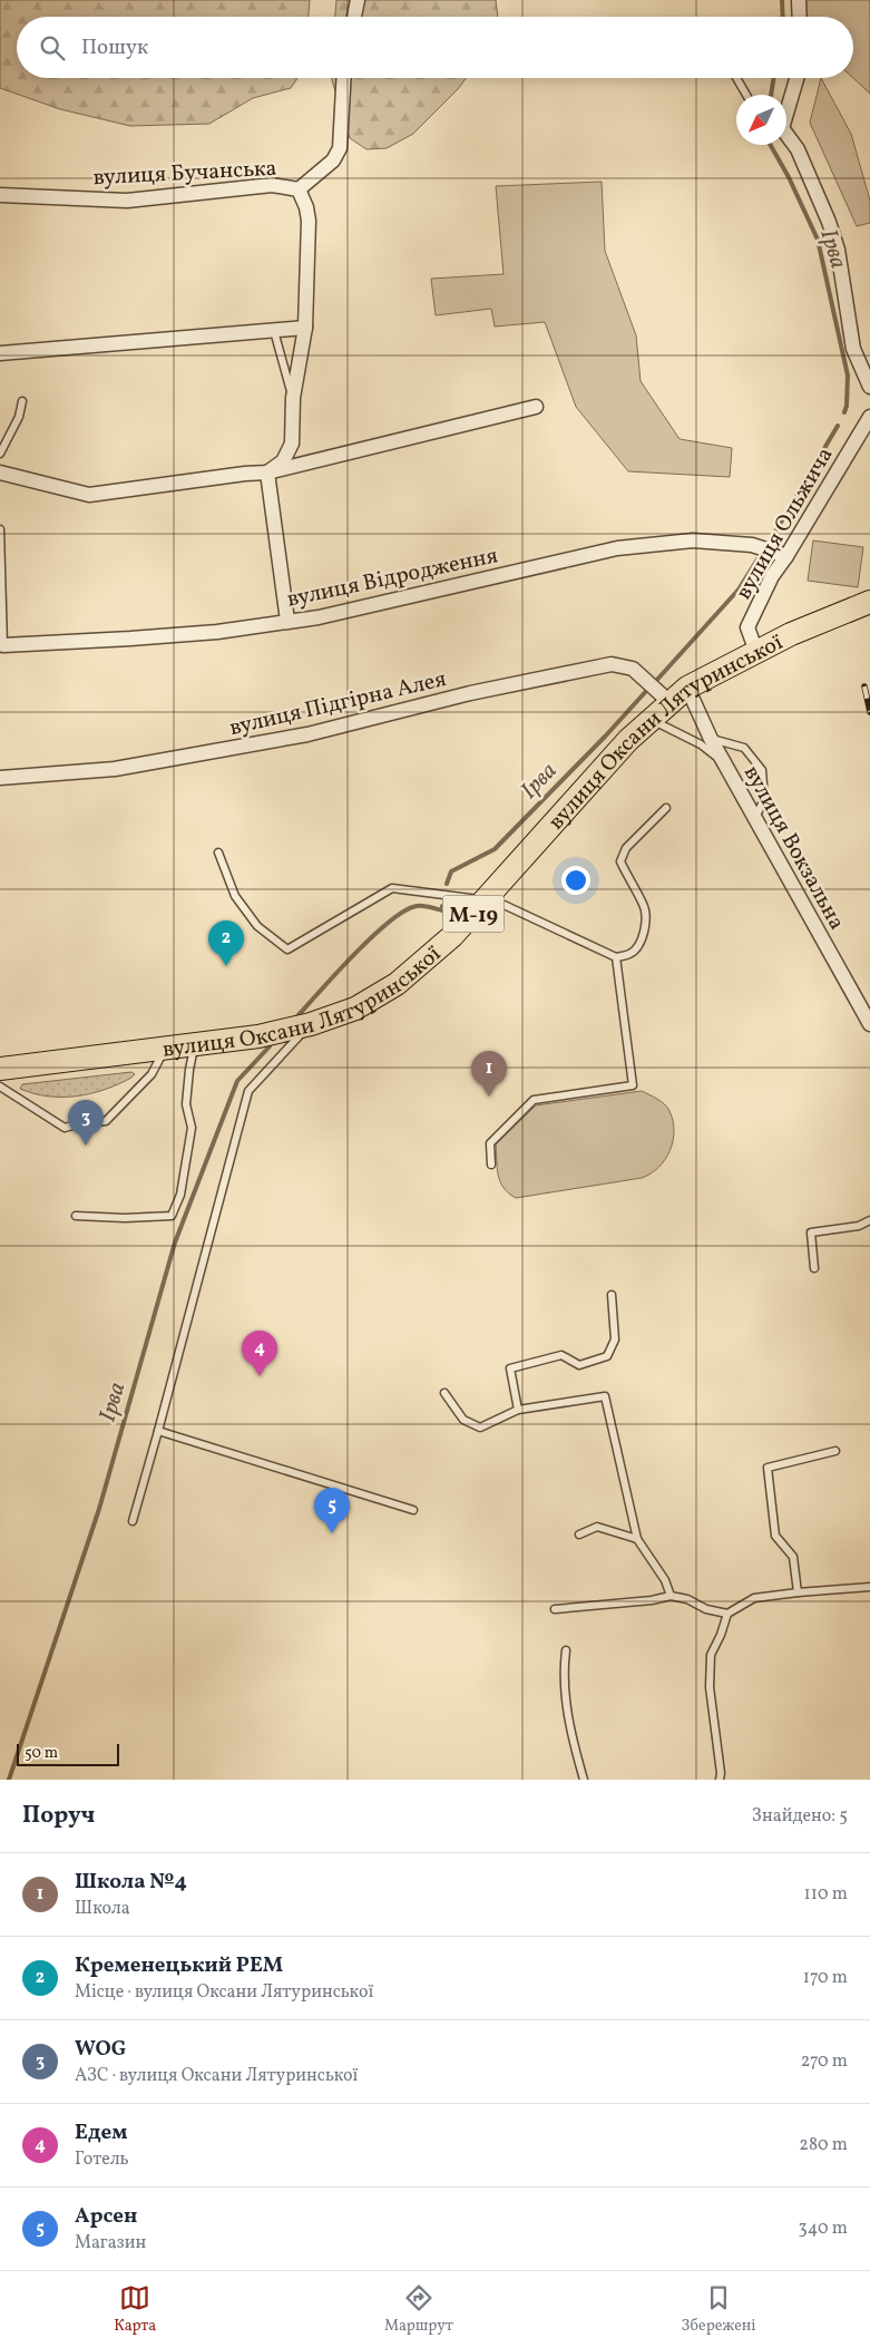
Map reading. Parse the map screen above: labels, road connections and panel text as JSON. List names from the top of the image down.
{
  "streets": {
    "highway": ["вулиця Оксани Лятуринської", "М-19"],
    "street": [
      "вулиця Бучанська",
      "вулиця Ольжича",
      "вулиця Відродження",
      "вулиця Підгірна Алея",
      "вулиця Вокзальна"
    ]
  },
  "crossings": [
    ["вулиця Ольжича", "вулиця Відродження"],
    ["вулиця Ольжича", "вулиця Оксани Лятуринської"],
    ["вулиця Підгірна Алея", "вулиця Оксани Лятуринської"],
    ["вулиця Оксани Лятуринської", "вулиця Вокзальна"]
  ],
  "water": ["Ірва"],
  "scale_bar": "50 m",
  "north": "bottom left",
  "page": {
    "search": "Пошук",
    "pins": [
      "2",
      "1",
      "3",
      "4",
      "5"
    ],
    "scale": "50 m",
    "heading": ["Поруч", "Знайдено: 5"],
    "list": [
      {
        "mark": "1",
        "name": "Школа №4",
        "note": "Школа",
        "value": "110 m"
      },
      {
        "mark": "2",
        "name": "Кременецький РЕМ",
        "note": "Місце · вулиця Оксани Лятуринської",
        "value": "170 m"
      },
      {
        "mark": "3",
        "name": "WOG",
        "note": "АЗС · вулиця Оксани Лятуринської",
        "value": "270 m"
      },
      {
        "mark": "4",
        "name": "Едем",
        "note": "Готель",
        "value": "280 m"
      },
      {
        "mark": "5",
        "name": "Арсен",
        "note": "Магазин",
        "value": "340 m"
      }
    ],
    "nav": ["Карта", "Маршрут", "Збережені"]
  }
}
